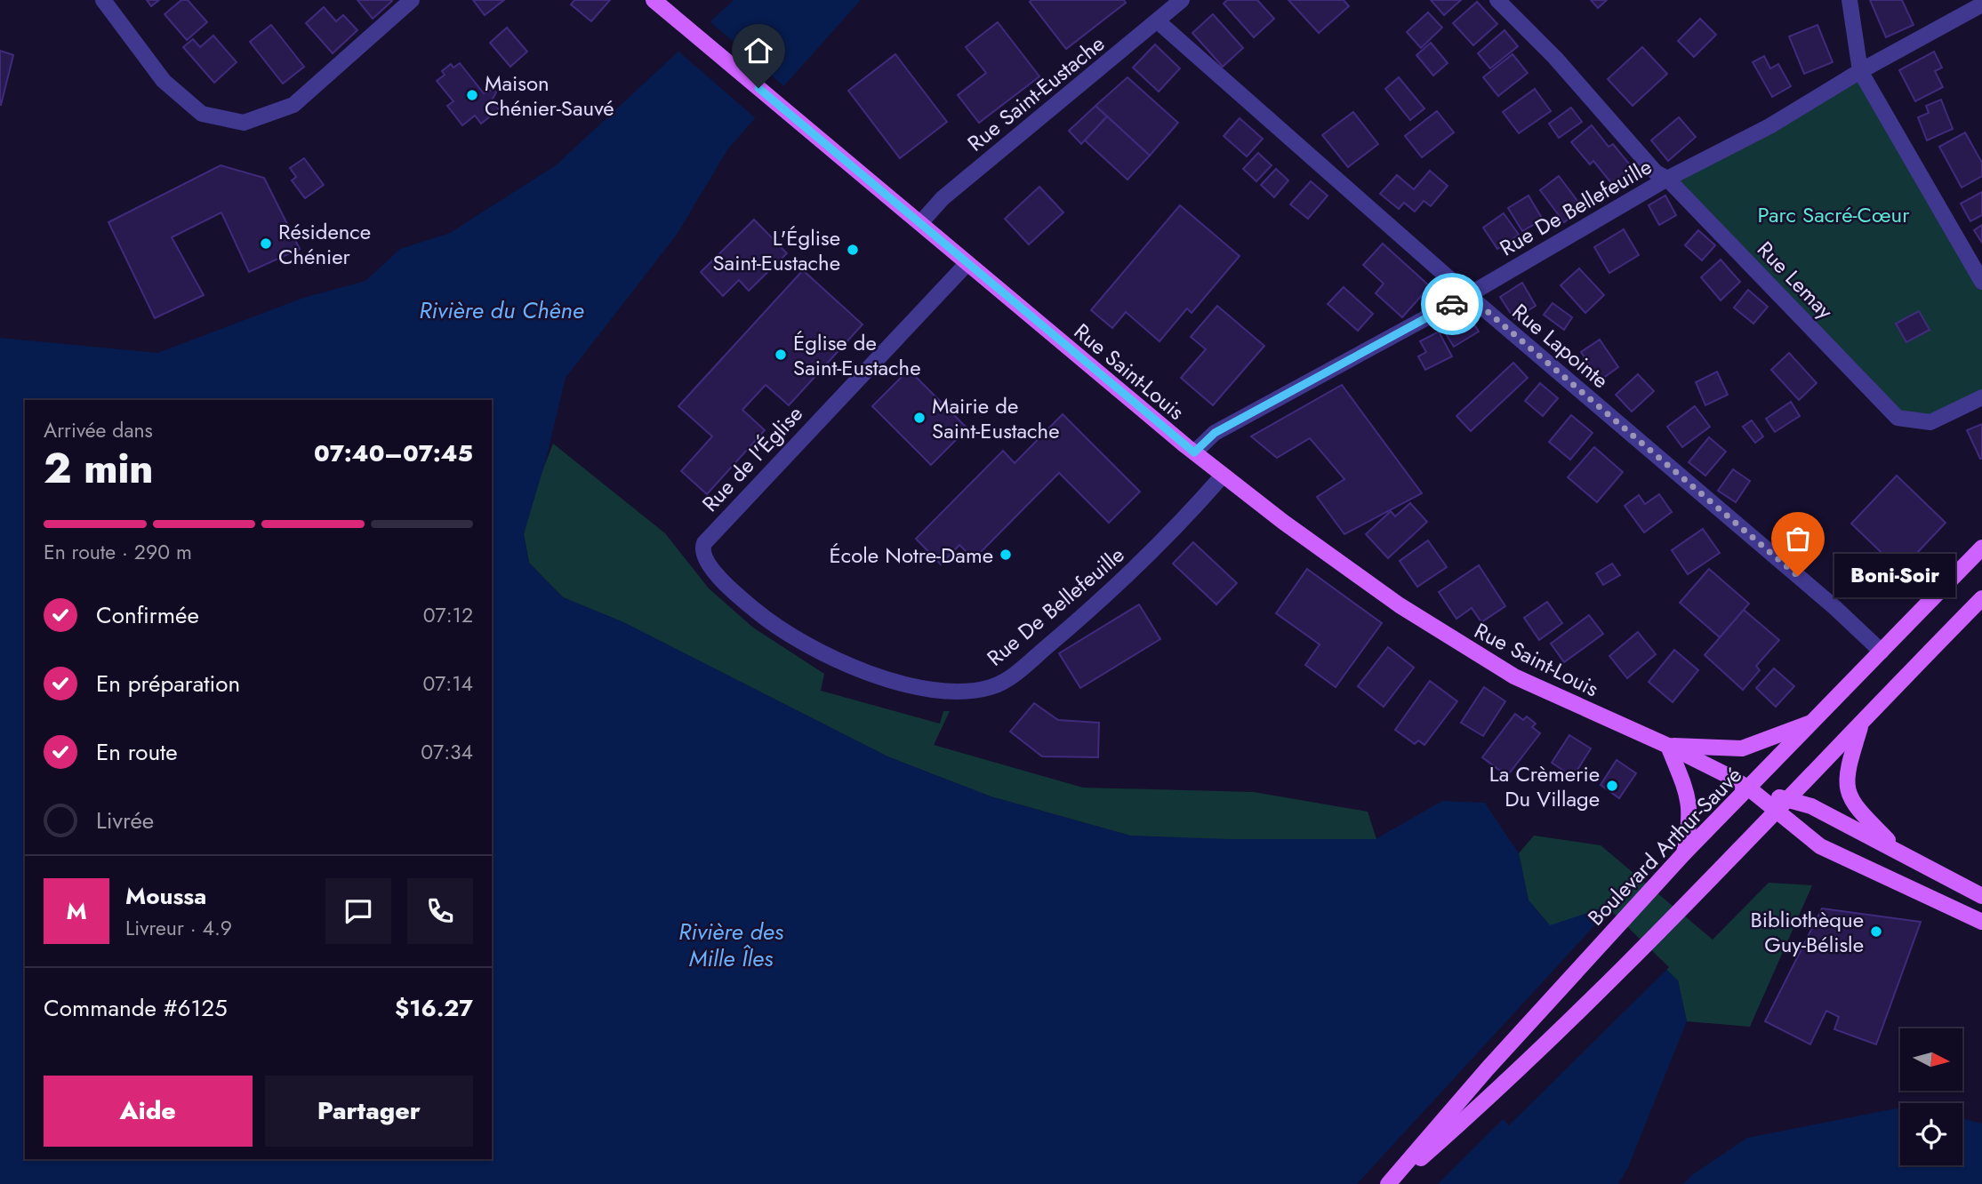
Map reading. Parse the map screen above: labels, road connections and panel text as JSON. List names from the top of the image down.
{
  "streets": {
    "main road": ["Rue Saint-Louis", "Boulevard Arthur-Sauvé"],
    "street": [
      "Rue Saint-Eustache",
      "Rue De Bellefeuille",
      "Rue Lemay",
      "Rue Lapointe",
      "Rue de l'Église"
    ]
  },
  "crossings": [
    ["Rue Saint-Eustache", "Rue Lapointe"],
    ["Rue Saint-Eustache", "Rue Saint-Louis"],
    ["Rue De Bellefeuille", "Rue Lemay"],
    ["Rue De Bellefeuille", "Rue Lapointe"],
    ["Rue De Bellefeuille", "Rue Saint-Louis"],
    ["Rue De Bellefeuille", "Rue de l'Église"],
    ["Rue Lapointe", "Boulevard Arthur-Sauvé"],
    ["Rue Saint-Louis", "Rue de l'Église"],
    ["Rue Saint-Louis", "Boulevard Arthur-Sauvé"]
  ],
  "water": ["Rivière du Chêne", "Rivière des Mille Îles"],
  "parks": ["Parc Sacré-Cœur"],
  "places": [
    "Maison Chénier-Sauvé",
    "Résidence Chénier",
    "L'Église Saint-Eustache",
    "Église de Saint-Eustache",
    "Mairie de Saint-Eustache",
    "École Notre-Dame",
    "Boni-Soir",
    "La Crèmerie Du Village",
    "Bibliothèque Guy-Bélisle"
  ],
  "north": "right",
  "page": {
    "heading": ["2 min", "Arrivée dans", "07:40–07:45"],
    "panel": [
      "Moussa",
      "Livreur · 4.9",
      "Commande #6125",
      "$16.27"
    ],
    "bar": "En route · 290 m",
    "bubble": "Boni-Soir",
    "list": [
      ["Confirmée", "07:12"],
      ["En préparation", "07:14"],
      ["En route", "07:34"],
      "Livrée"
    ],
    "round": "M",
    "buttons": ["Aide", "Partager"]
  }
}
